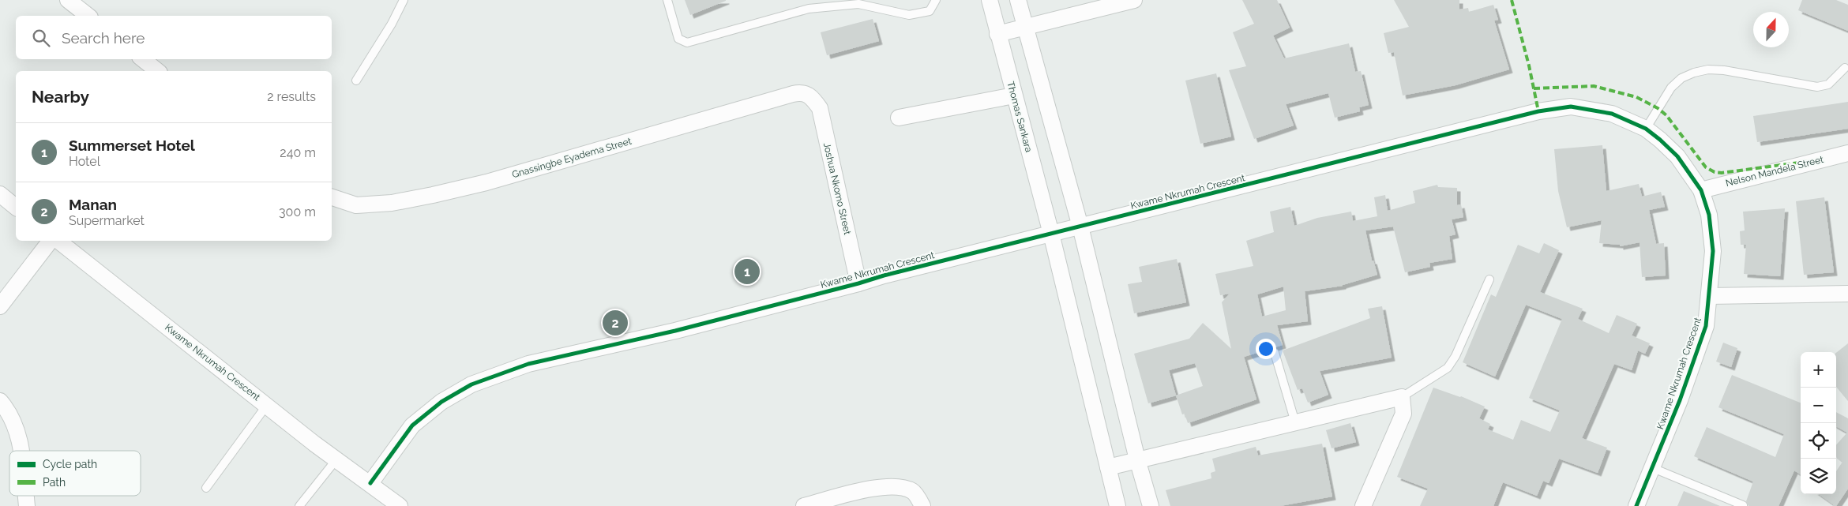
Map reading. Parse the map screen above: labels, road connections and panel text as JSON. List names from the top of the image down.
{
  "streets": {
    "street": [
      "Thomas Sankara",
      "Gnassingbe Eyadema Street",
      "Nelson Mandela Street",
      "Joshua Nkomo Street",
      "Kwame Nkrumah Crescent"
    ]
  },
  "crossings": [
    ["Thomas Sankara", "Kwame Nkrumah Crescent"],
    ["Gnassingbe Eyadema Street", "Joshua Nkomo Street"],
    ["Nelson Mandela Street", "Kwame Nkrumah Crescent"],
    ["Joshua Nkomo Street", "Kwame Nkrumah Crescent"]
  ],
  "legend": ["Cycle path", "Path"],
  "north": "top",
  "page": {
    "search": "Search here",
    "heading": ["Nearby", "2 results"],
    "list": [
      {
        "mark": "1",
        "name": "Summerset Hotel",
        "note": "Hotel",
        "value": "240 m"
      },
      {
        "mark": "2",
        "name": "Manan",
        "note": "Supermarket",
        "value": "300 m"
      }
    ],
    "pins": ["1", "2"],
    "map_buttons": ["+", "−"]
  }
}
